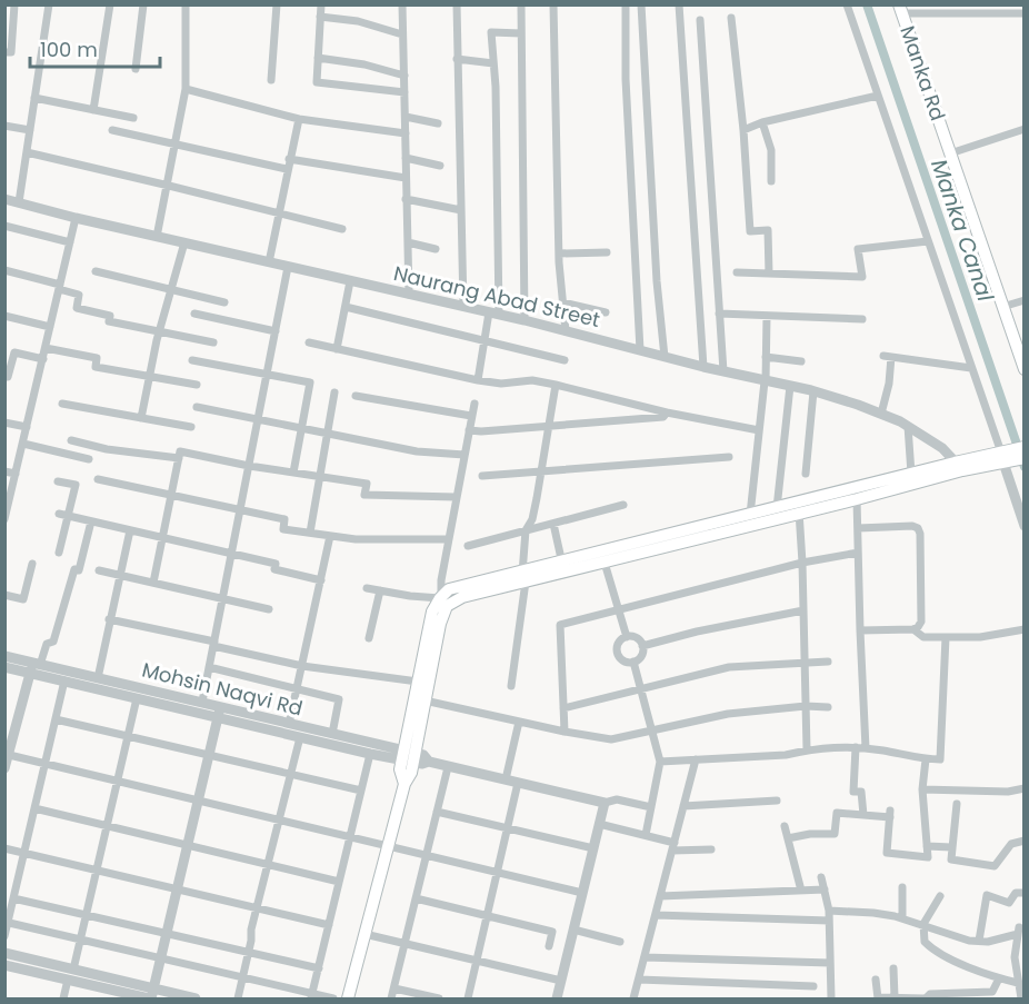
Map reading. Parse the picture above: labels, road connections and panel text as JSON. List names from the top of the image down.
{
  "streets": {
    "main road": ["Manka Rd"],
    "street": ["Naurang Abad Street", "Mohsin Naqvi Rd"]
  },
  "water": ["Manka Canal"],
  "scale_bar": "100 m"
}
